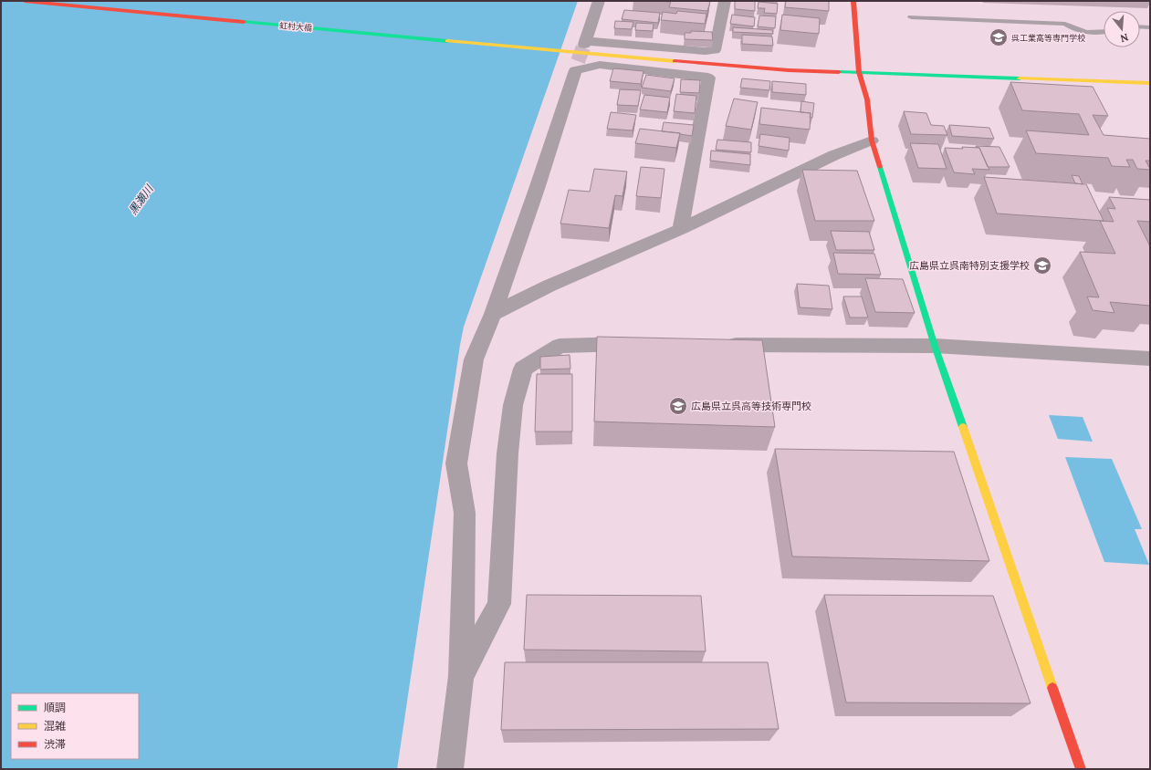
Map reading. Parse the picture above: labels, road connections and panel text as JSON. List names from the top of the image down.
{
  "streets": {
    "street": ["虹村大橋"]
  },
  "water": ["黒瀬川"],
  "places": {
    "school or university": ["呉工業高等専門学校", "広島県立呉南特別支援学校", "広島県立呉高等技術専門校"]
  },
  "legend": ["順調", "混雑", "渋滞"],
  "north": "bottom"
}
